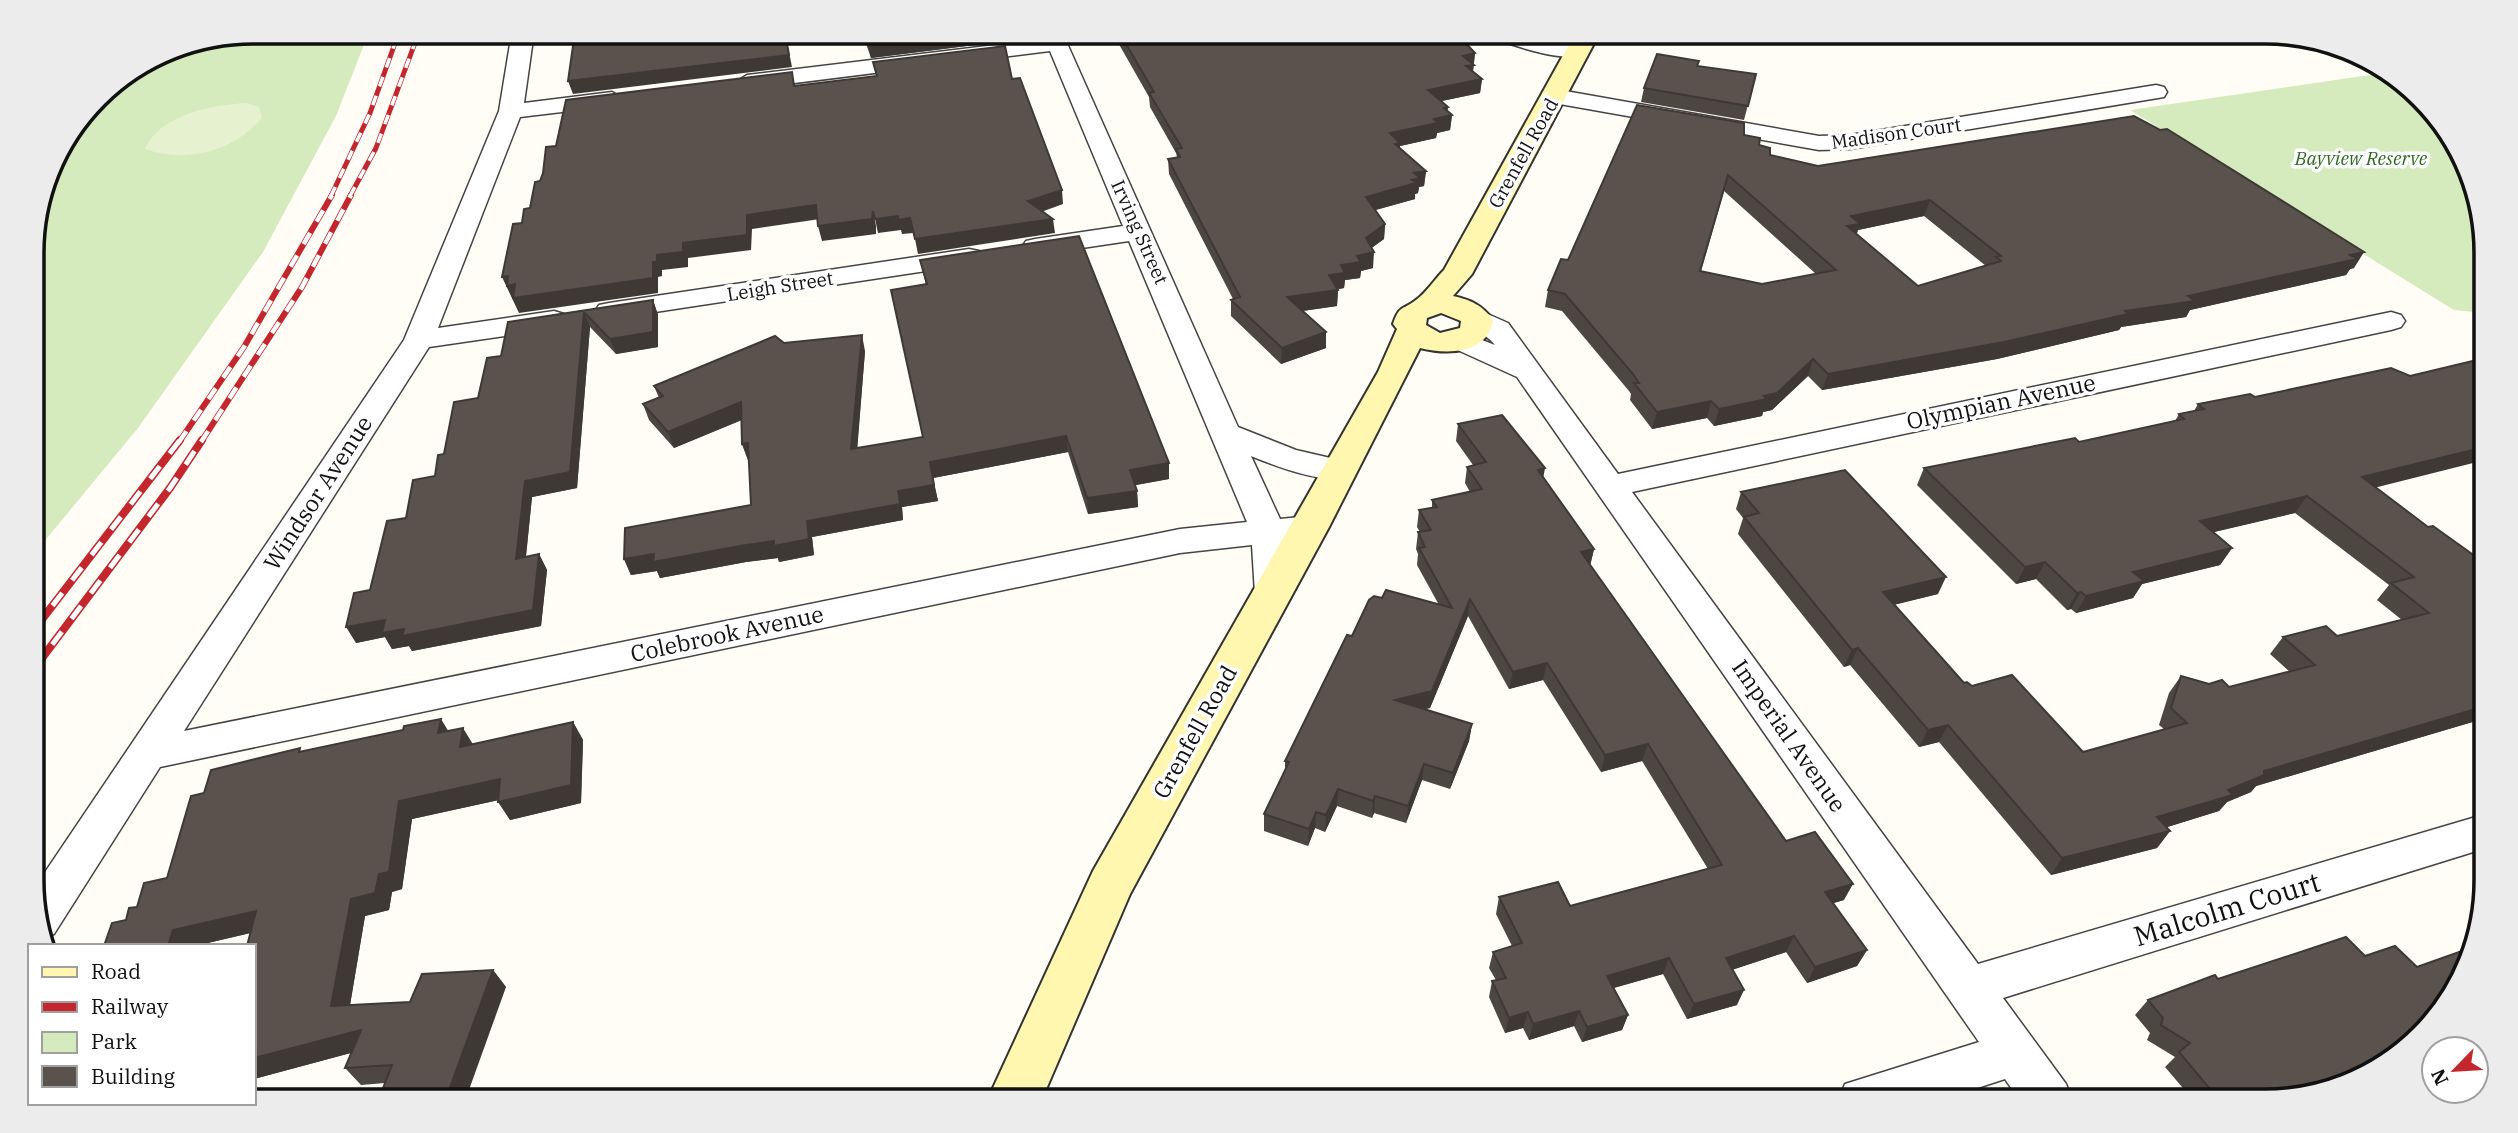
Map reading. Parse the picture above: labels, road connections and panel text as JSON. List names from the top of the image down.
{
  "streets": {
    "street": [
      "Madison Court",
      "Grenfell Road",
      "Irving Street",
      "Leigh Street",
      "Olympian Avenue",
      "Windsor Avenue",
      "Colebrook Avenue",
      "Imperial Avenue",
      "Malcolm Court"
    ]
  },
  "crossings": [
    ["Madison Court", "Grenfell Road"],
    ["Grenfell Road", "Irving Street"],
    ["Grenfell Road", "Colebrook Avenue"],
    ["Irving Street", "Leigh Street"],
    ["Irving Street", "Colebrook Avenue"],
    ["Leigh Street", "Windsor Avenue"],
    ["Olympian Avenue", "Imperial Avenue"],
    ["Windsor Avenue", "Colebrook Avenue"],
    ["Imperial Avenue", "Malcolm Court"]
  ],
  "parks": ["Bayview Reserve"],
  "legend": [
    "Road",
    "Railway",
    "Park",
    "Building"
  ],
  "north": "bottom left"
}
